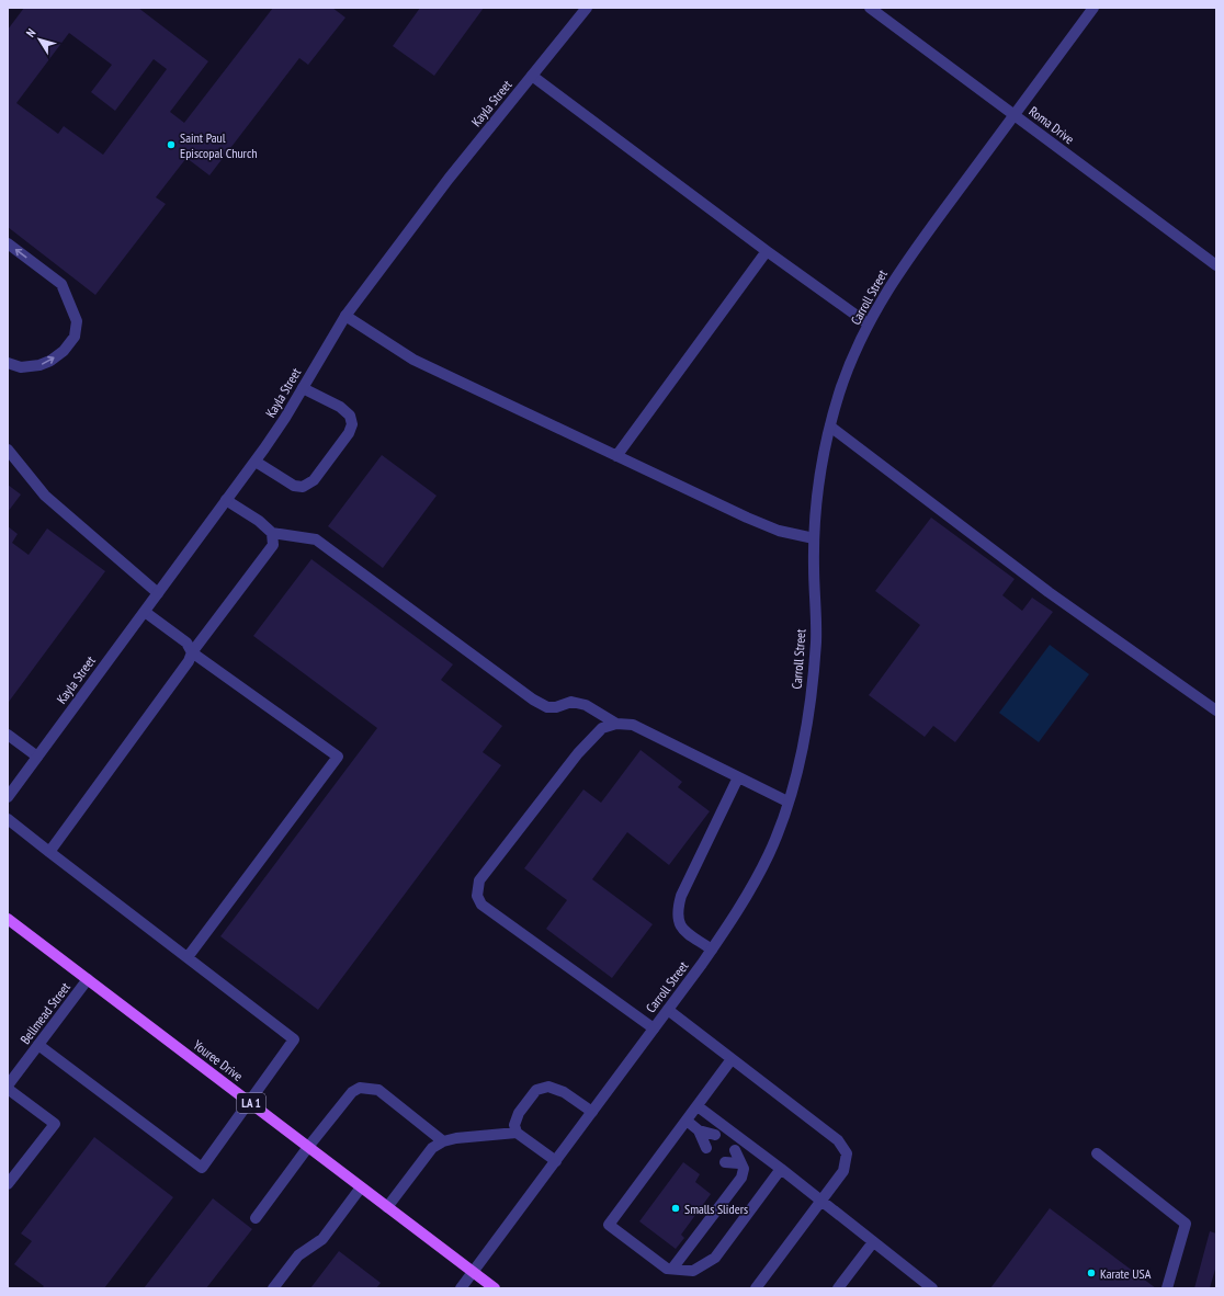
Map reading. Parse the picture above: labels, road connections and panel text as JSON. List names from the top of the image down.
{
  "streets": {
    "main road": ["Youree Drive", "LA 1"],
    "street": [
      "Kayla Street",
      "Roma Drive",
      "Carroll Street",
      "Bellmead Street"
    ]
  },
  "crossings": [
    ["Roma Drive", "Carroll Street"],
    ["Carroll Street", "Youree Drive"],
    ["Bellmead Street", "Youree Drive"]
  ],
  "places": ["Saint Paul Episcopal Church", "Smalls Sliders", "Karate USA"],
  "north": "top left"
}
